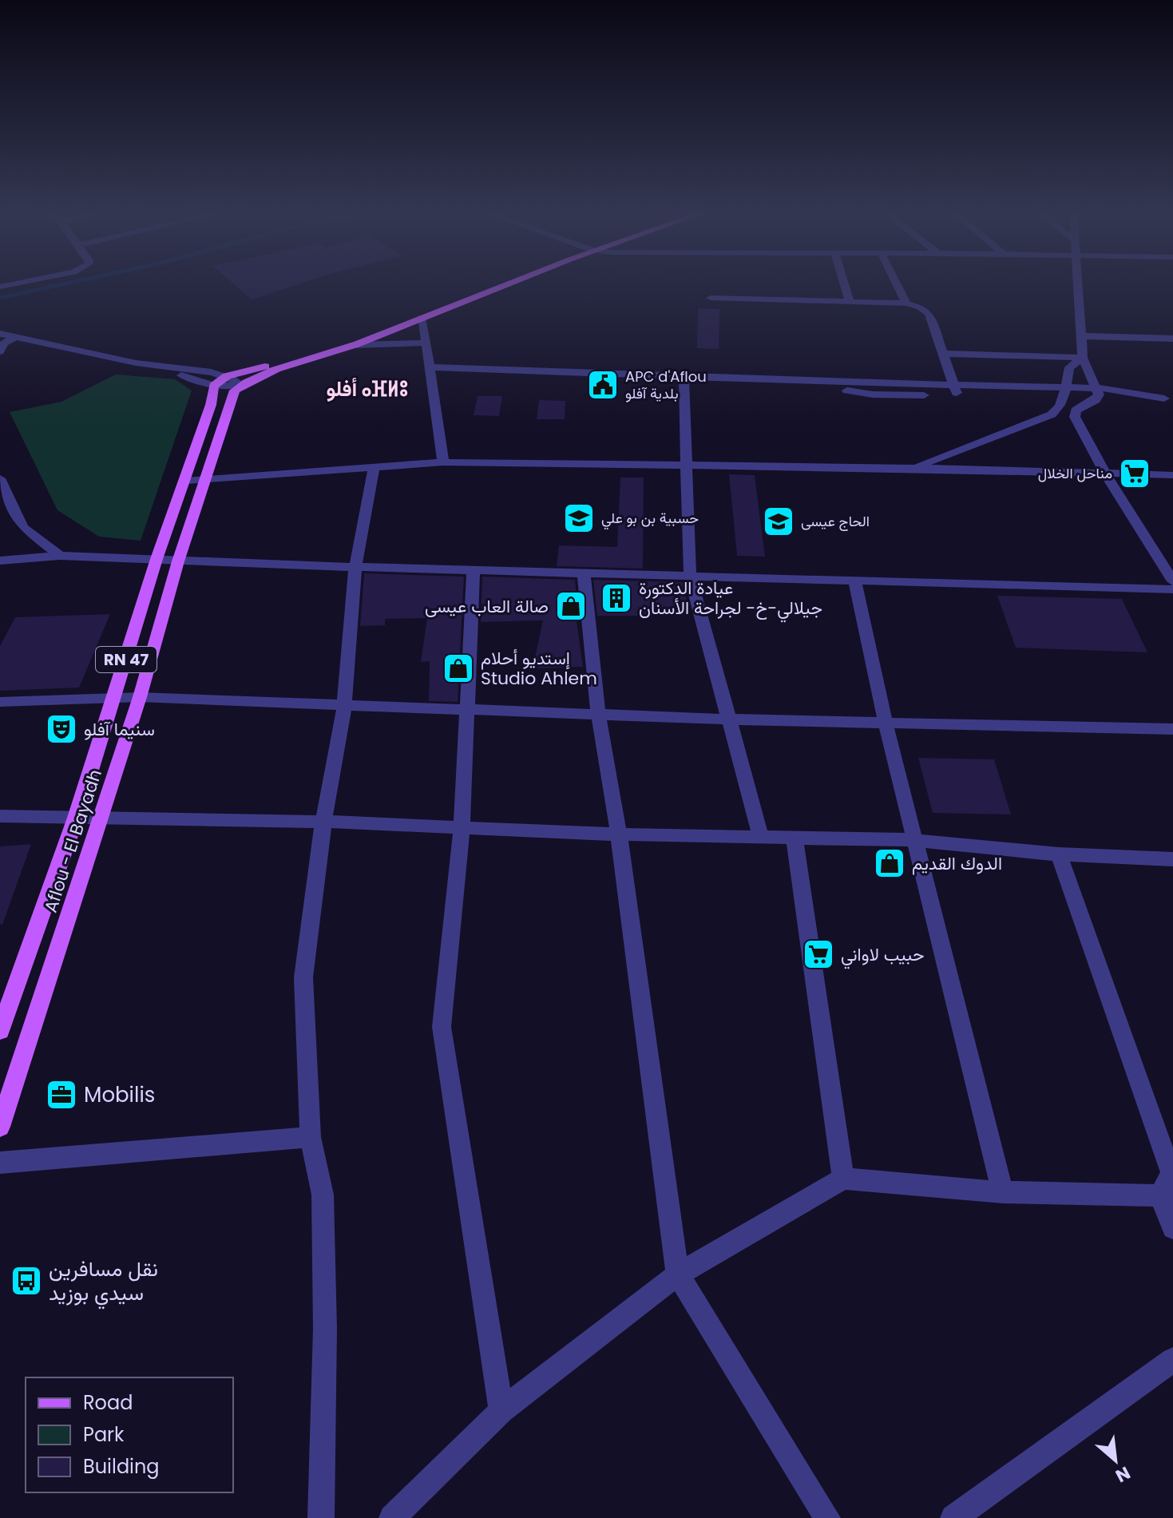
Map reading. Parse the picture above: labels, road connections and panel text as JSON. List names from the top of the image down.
{
  "streets": {
    "main road": ["RN 47", "Aflou - El Bayadh"]
  },
  "districts": ["أفلو ⴰⴼⵍⵓ"],
  "places": {
    "public building": ["APC d'Aflou بلدية آفلو"],
    "supermarket": ["مناحل الخلال", "حبيب لاواني"],
    "school or university": ["حسبية بن بو علي", "الحاج عيسى"],
    "building": ["عيادة الدكتورة جيلالي-خ- لجراحة الأسنان"],
    "shop": ["صالة العاب عيسى", "إستديو أحلام Studio Ahlem", "الدوك القديم"],
    "theatre": ["سنيما آفلو"],
    "office": ["Mobilis"],
    "bus stop": ["نقل مسافرين سيدي بوزيد"]
  },
  "legend": ["Road", "Park", "Building"],
  "north": "bottom right"
}
